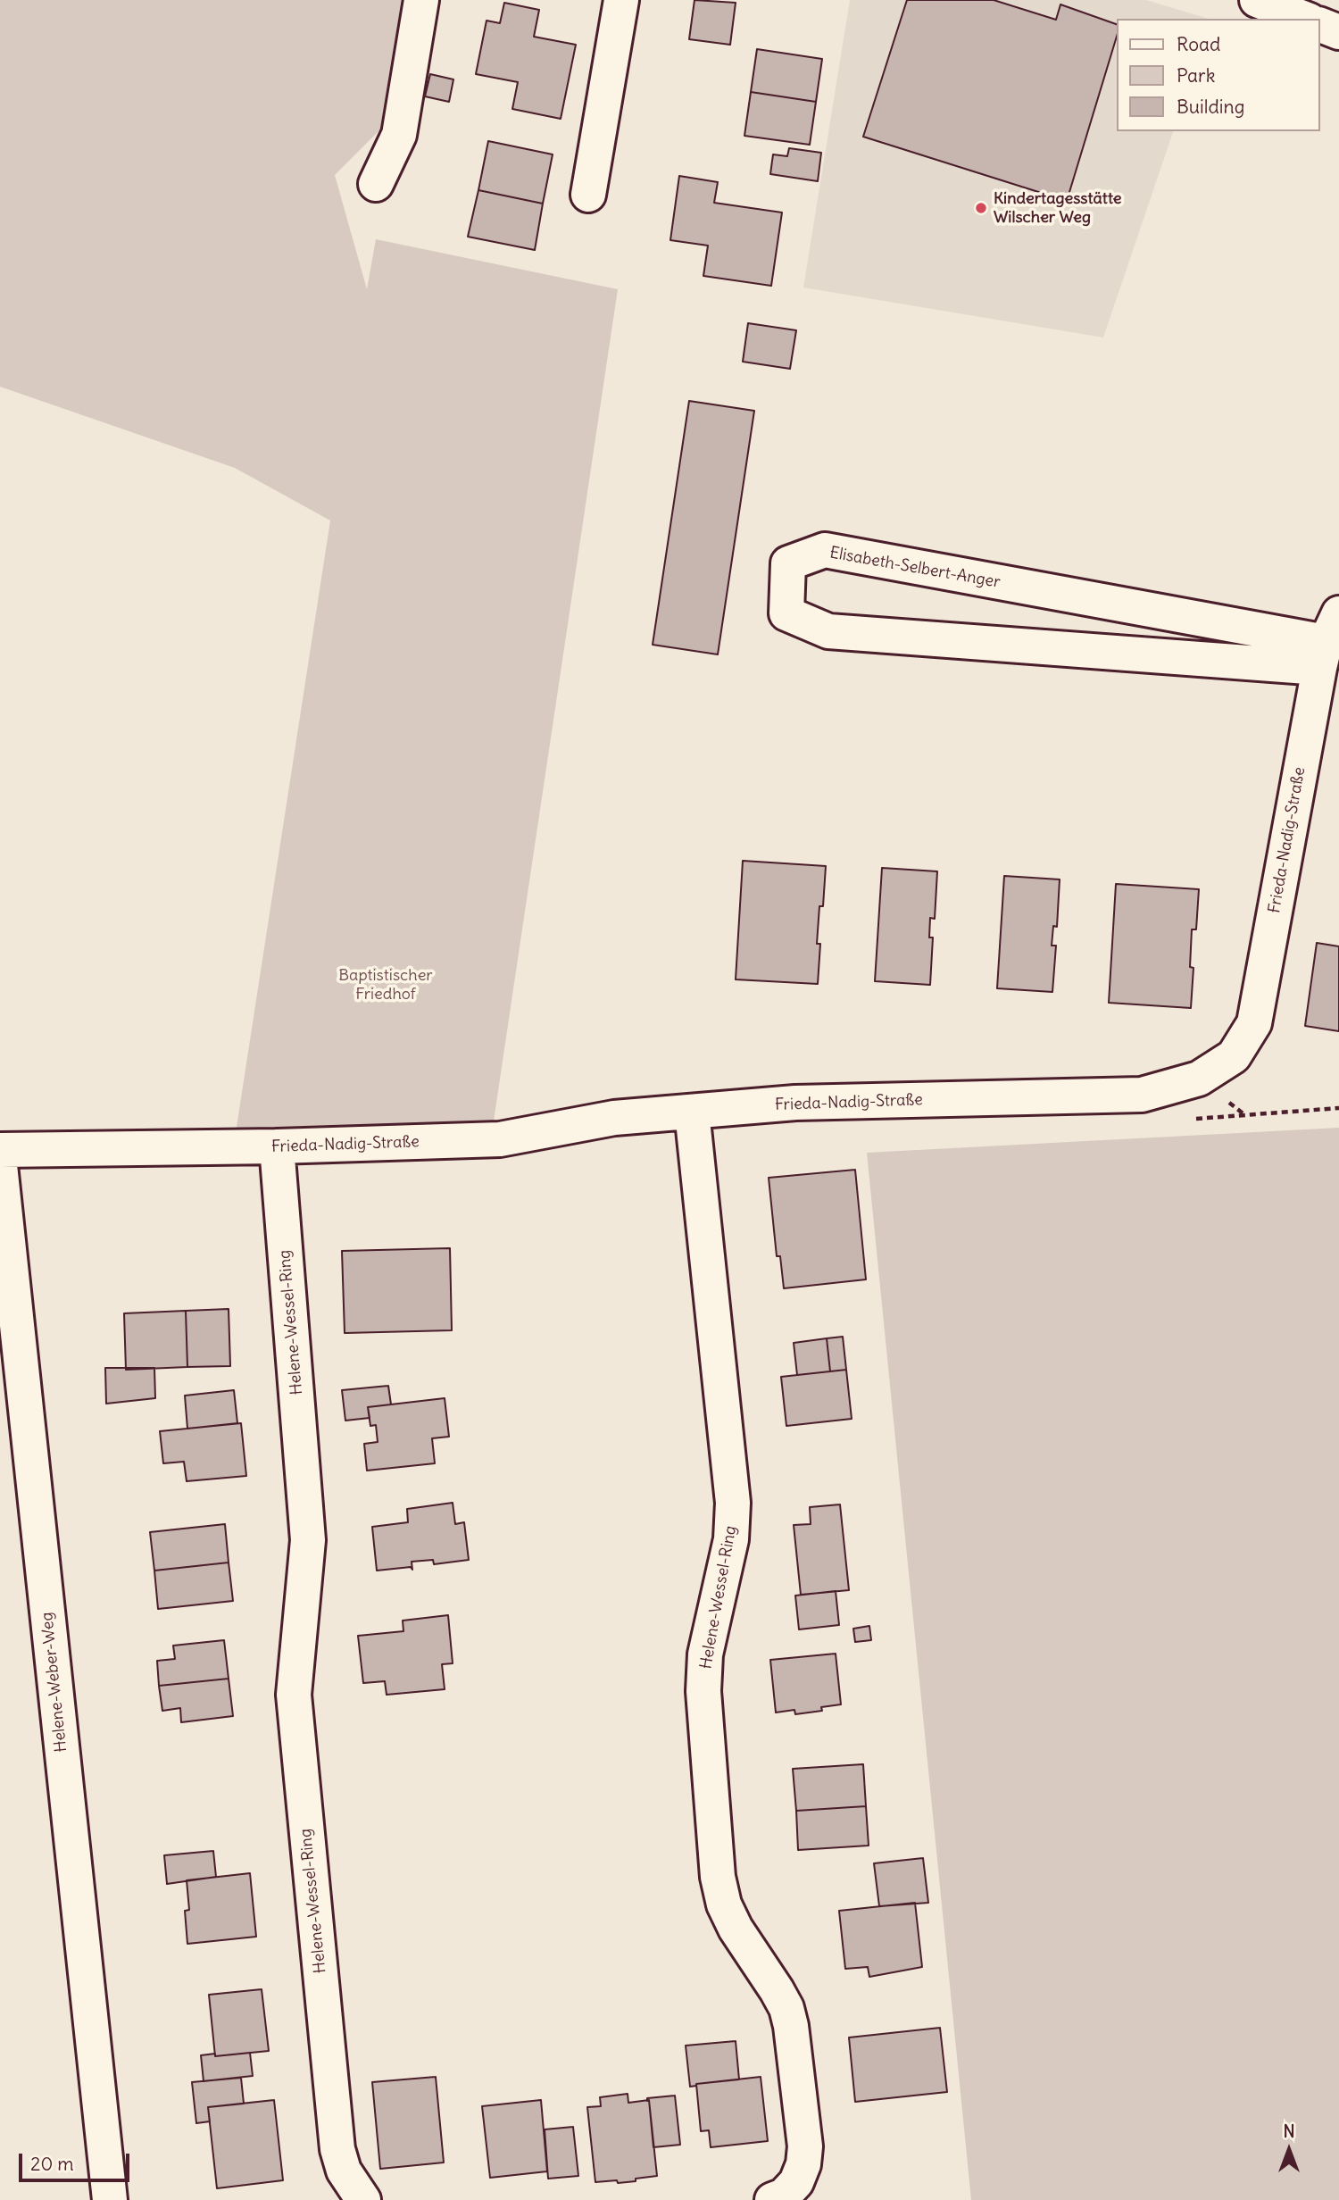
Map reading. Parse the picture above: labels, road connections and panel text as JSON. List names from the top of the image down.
{
  "streets": {
    "street": [
      "Elisabeth-Selbert-Anger",
      "Frieda-Nadig-Straße",
      "Helene-Wessel-Ring",
      "Helene-Weber-Weg"
    ]
  },
  "crossings": [
    ["Elisabeth-Selbert-Anger", "Frieda-Nadig-Straße"],
    ["Frieda-Nadig-Straße", "Helene-Wessel-Ring"]
  ],
  "parks": ["Baptistischer Friedhof"],
  "places": ["Kindertagesstätte Wilscher Weg"],
  "legend": ["Road", "Park", "Building"],
  "scale_bar": "20 m",
  "north": "top"
}
